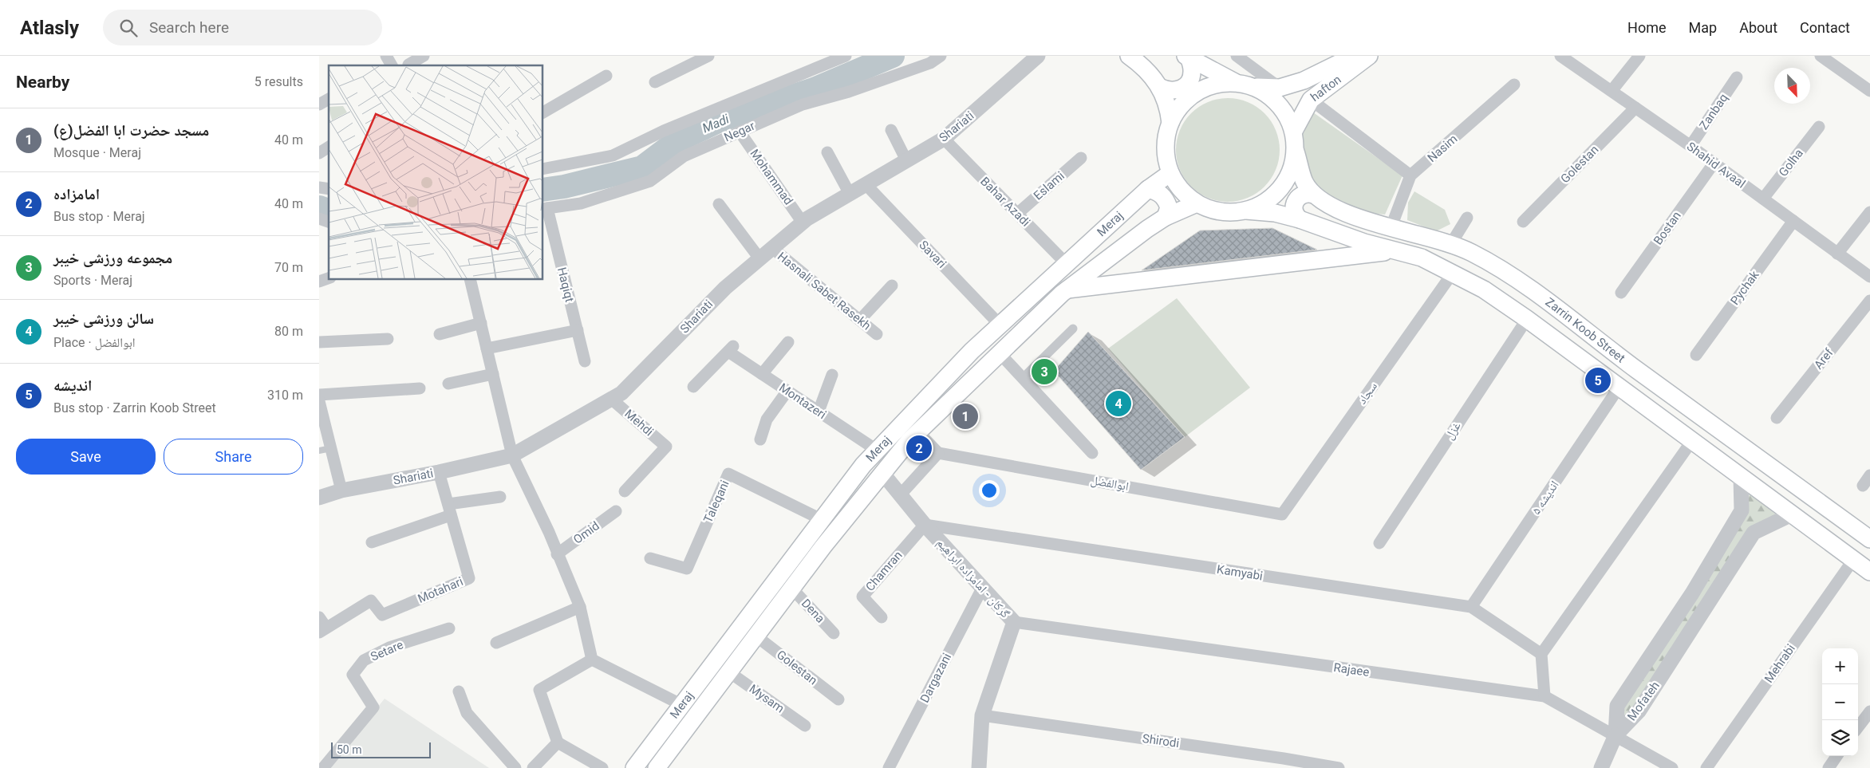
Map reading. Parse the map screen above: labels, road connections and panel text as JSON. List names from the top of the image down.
{
  "streets": {
    "main road": ["hafton", "Meraj", "Zarrin Koob Street"],
    "street": [
      "Zanbaq",
      "Shariati",
      "Negar",
      "Nasim",
      "Golha",
      "Golestan",
      "Shahid Avaal",
      "Mohammad",
      "Eslami",
      "Bahar Azadi",
      "Bostan",
      "Savari",
      "Haqiqt",
      "Pychak",
      "Hasnali Sabet Rasekh",
      "Aref",
      "سجاد",
      "Montazeri",
      "Mehdi",
      "غزل",
      "ابوالفضل",
      "اندیشه ۵",
      "Taleqani",
      "Omid",
      "Chamran",
      "Kamyabi",
      "گرکان - امامزاده ابراهیم",
      "Motahari",
      "Dena",
      "Setare",
      "Mehrabi",
      "Rajaee",
      "Dargazani",
      "Mysam",
      "Mofateh",
      "Shirodi"
    ]
  },
  "crossings": [
    ["hafton", "Meraj"],
    ["hafton", "Zarrin Koob Street"],
    ["Zanbaq", "Shahid Avaal"],
    ["Shariati", "Mohammad"],
    ["Shariati", "Bahar Azadi"],
    ["Shariati", "Savari"],
    ["Shariati", "Hasnali Sabet Rasekh"],
    ["Shariati", "Mehdi"],
    ["Shariati", "Motahari"],
    ["Negar", "Mohammad"],
    ["Negar", "Haqiqt"],
    ["Nasim", "Zarrin Koob Street"],
    ["Golha", "Shahid Avaal"],
    ["Golestan", "Shahid Avaal"],
    ["Golestan", "Meraj"],
    ["Shahid Avaal", "Bostan"],
    ["Shahid Avaal", "Pychak"],
    ["Eslami", "Bahar Azadi"],
    ["Bahar Azadi", "Meraj"],
    ["Meraj", "Savari"],
    ["Meraj", "Zarrin Koob Street"],
    ["Meraj", "Montazeri"],
    ["Meraj", "Taleqani"],
    ["Meraj", "گرکان - امامزاده ابراهیم"],
    ["Meraj", "Dena"],
    ["Meraj", "Mysam"],
    ["سجاد", "ابوالفضل"],
    ["اندیشه ۵", "Kamyabi"],
    ["Chamran", "Kamyabi"],
    ["Chamran", "گرکان - امامزاده ابراهیم"],
    ["Kamyabi", "گرکان - امامزاده ابراهیم"],
    ["گرکان - امامزاده ابراهیم", "Rajaee"],
    ["گرکان - امامزاده ابراهیم", "Dargazani"],
    ["گرکان - امامزاده ابراهیم", "Shirodi"],
    ["Rajaee", "Mofateh"]
  ],
  "water": ["Madi"],
  "scale_bar": "50 m",
  "north": "bottom right",
  "page": {
    "header": "Atlasly",
    "search": "Search here",
    "nav": [
      "Home",
      "Map",
      "About",
      "Contact"
    ],
    "heading": ["Nearby", "5 results"],
    "list": [
      {
        "mark": "1",
        "name": "مسجد حضرت ابا الفضل(ع)",
        "note": "Mosque · Meraj",
        "value": "40 m"
      },
      {
        "mark": "2",
        "name": "امامزاده",
        "note": "Bus stop · Meraj",
        "value": "40 m"
      },
      {
        "mark": "3",
        "name": "مجموعه ورزشی خیبر",
        "note": "Sports · Meraj",
        "value": "70 m"
      },
      {
        "mark": "4",
        "name": "سالن ورزشی خیبر",
        "note": "Place · ابوالفضل",
        "value": "80 m"
      },
      {
        "mark": "5",
        "name": "اندیشه",
        "note": "Bus stop · Zarrin Koob Street",
        "value": "310 m"
      }
    ],
    "pins": [
      "3",
      "5",
      "4",
      "1",
      "2"
    ],
    "buttons": ["Save", "Share"],
    "map_buttons": ["+", "−"],
    "scale": "50 m"
  }
}
